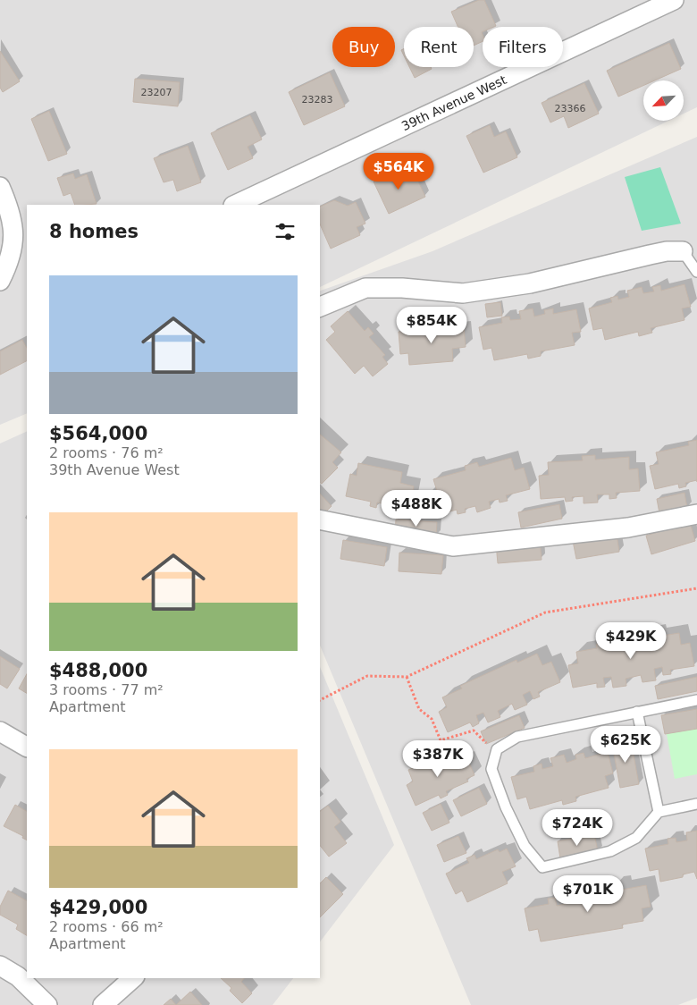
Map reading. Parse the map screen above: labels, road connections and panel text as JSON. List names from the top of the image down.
{
  "streets": {
    "street": ["39th Avenue West"]
  },
  "house_numbers": ["23207", "23283", "23366"],
  "north": "bottom left",
  "page": {
    "chip": ["Buy", "Rent", "Filters"],
    "price": [
      "$564K",
      "$854K",
      "$488K",
      "$429K",
      "$625K",
      "$387K",
      "$724K",
      "$701K"
    ],
    "heading": "8 homes",
    "list": [
      {
        "name": "$564,000",
        "note": "2 rooms · 76 m² · 39th Avenue West"
      },
      {
        "name": "$488,000",
        "note": "3 rooms · 77 m² · Apartment"
      },
      {
        "name": "$429,000",
        "note": "2 rooms · 66 m² · Apartment"
      }
    ]
  }
}
